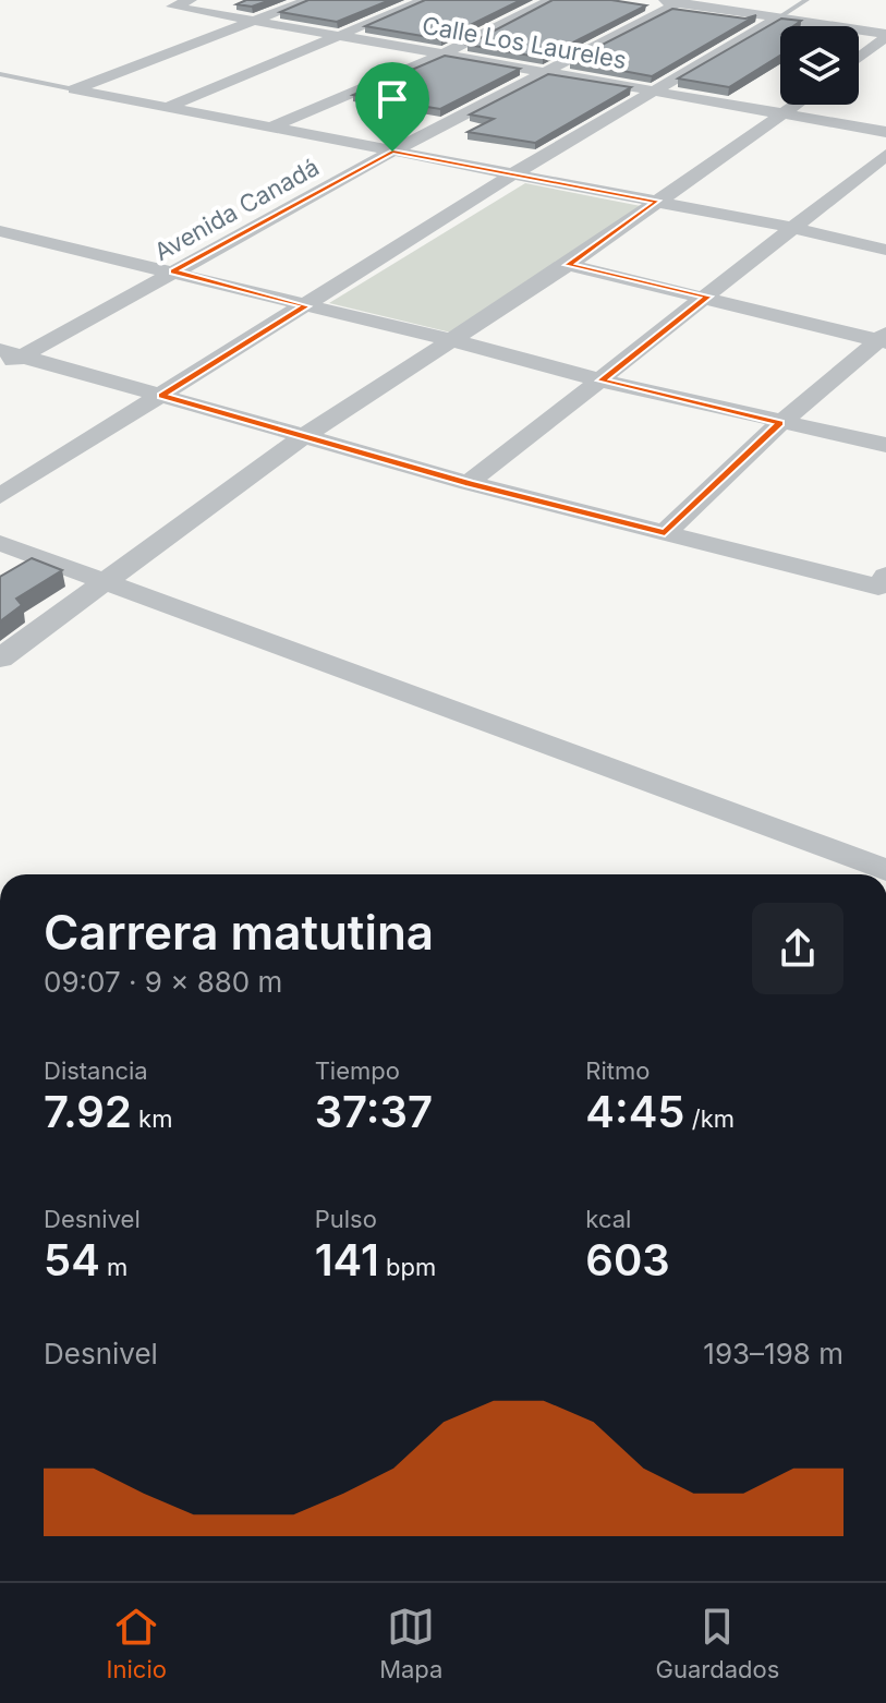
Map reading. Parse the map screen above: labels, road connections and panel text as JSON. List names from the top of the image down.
{
  "streets": {
    "street": ["Calle Los Laureles", "Avenida Canadá"]
  },
  "crossings": [
    ["Calle Los Laureles", "Avenida Canadá"]
  ],
  "page": {
    "heading": ["Carrera matutina", "09:07 · 9 × 880 m"],
    "stats": [
      ["Distancia", "7.92 km"],
      ["Tiempo", "37:37"],
      ["Ritmo", "4:45 /km"],
      ["Desnivel", "54 m"],
      ["Pulso", "141 bpm"],
      ["kcal", "603"]
    ],
    "chart": ["Desnivel", "193–198 m"],
    "tabs": ["Inicio", "Mapa", "Guardados"]
  }
}
